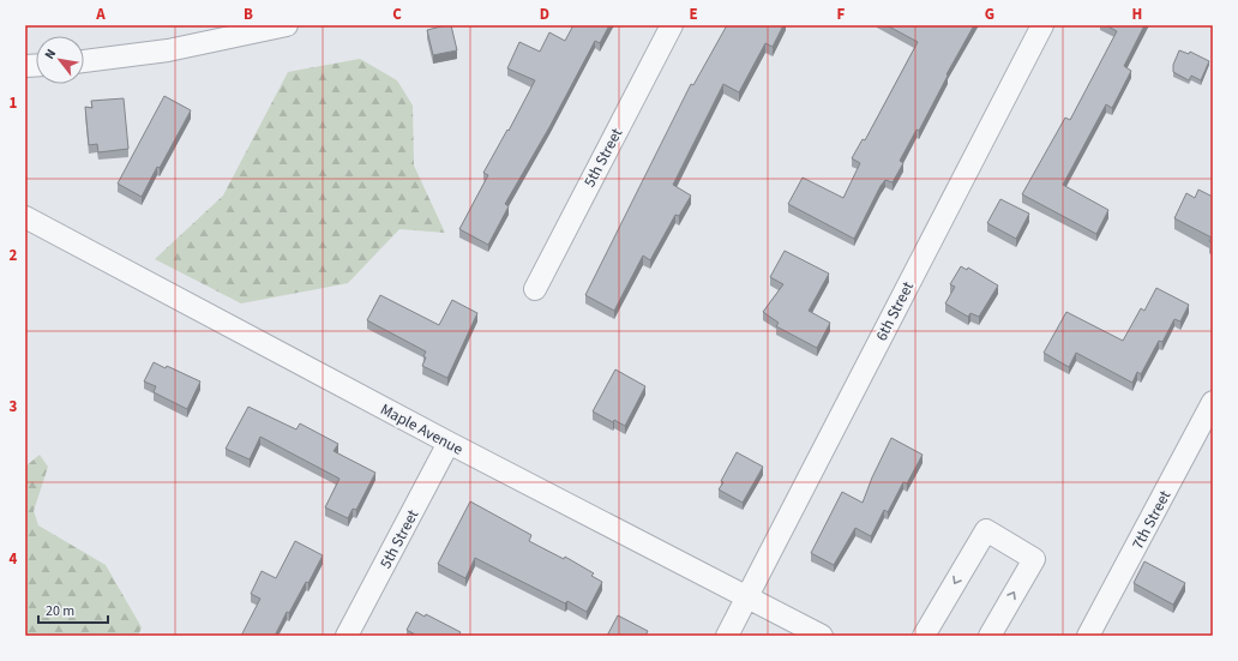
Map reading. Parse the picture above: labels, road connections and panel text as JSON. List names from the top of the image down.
{
  "streets": {
    "street": [
      "5th Street",
      "6th Street",
      "Maple Avenue",
      "7th Street"
    ]
  },
  "crossings": [
    ["5th Street", "Maple Avenue"],
    ["6th Street", "Maple Avenue"]
  ],
  "scale_bar": "20 m",
  "north": "top left",
  "grid": {
    "columns": [
      "A",
      "B",
      "C",
      "D",
      "E",
      "F",
      "G",
      "H"
    ],
    "rows": [
      "1",
      "2",
      "3",
      "4"
    ]
  }
}
